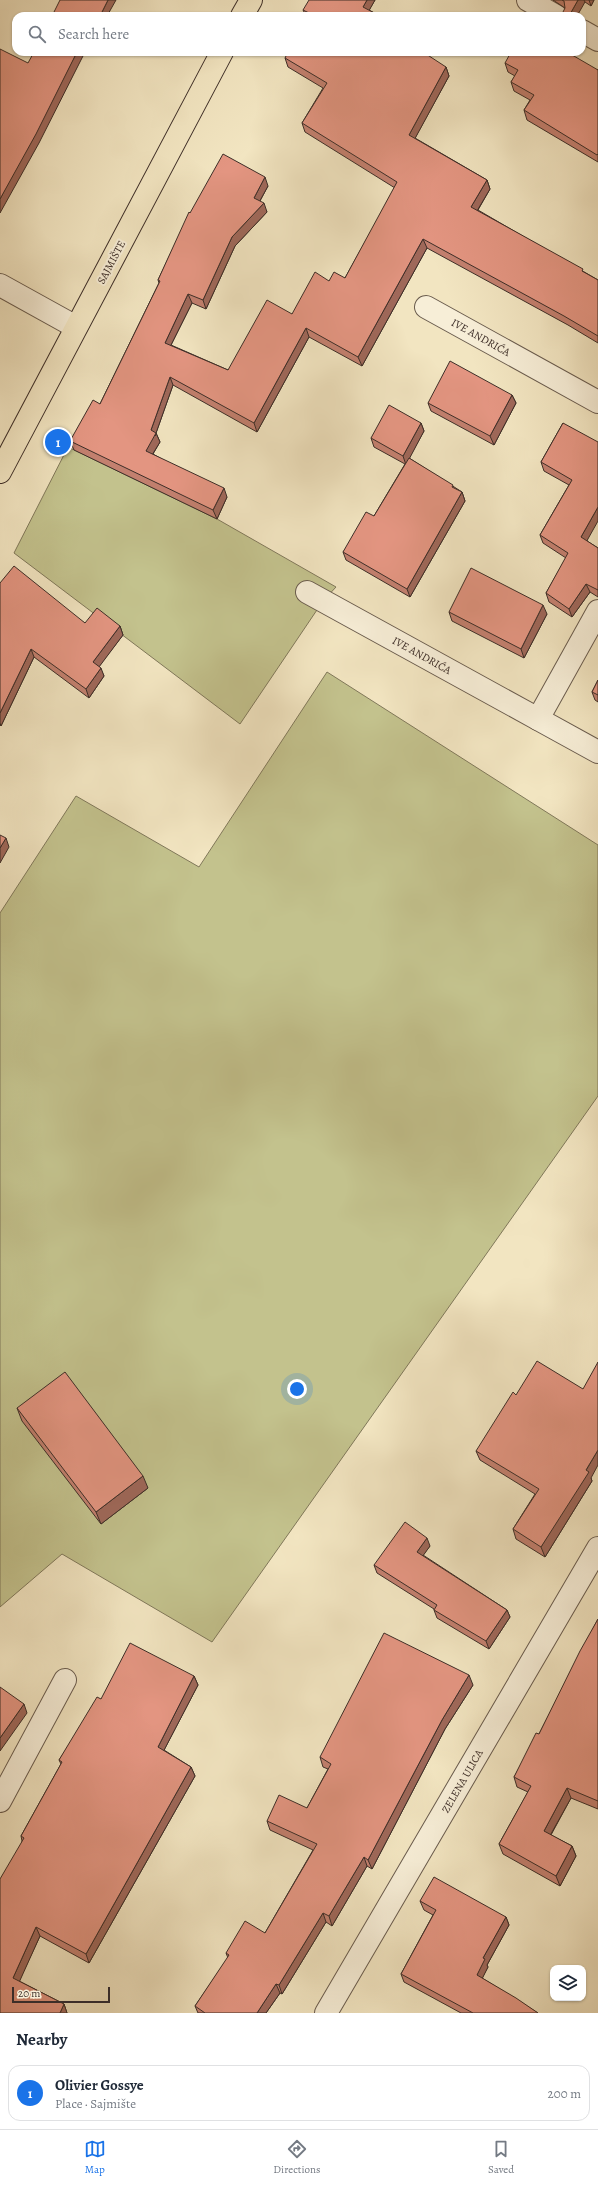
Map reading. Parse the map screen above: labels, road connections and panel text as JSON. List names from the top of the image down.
{
  "streets": {
    "main road": ["SAJMIŠTE"],
    "street": ["IVE ANDRIĆA", "ZELENA ULICA"]
  },
  "scale_bar": "20 m",
  "page": {
    "search": "Search here",
    "pins": "1",
    "scale": "20 m",
    "heading": "Nearby",
    "list": [
      {
        "mark": "1",
        "name": "Olivier Gossye",
        "note": "Place · Sajmište",
        "value": "200 m"
      }
    ],
    "nav": ["Map", "Directions", "Saved"]
  }
}
